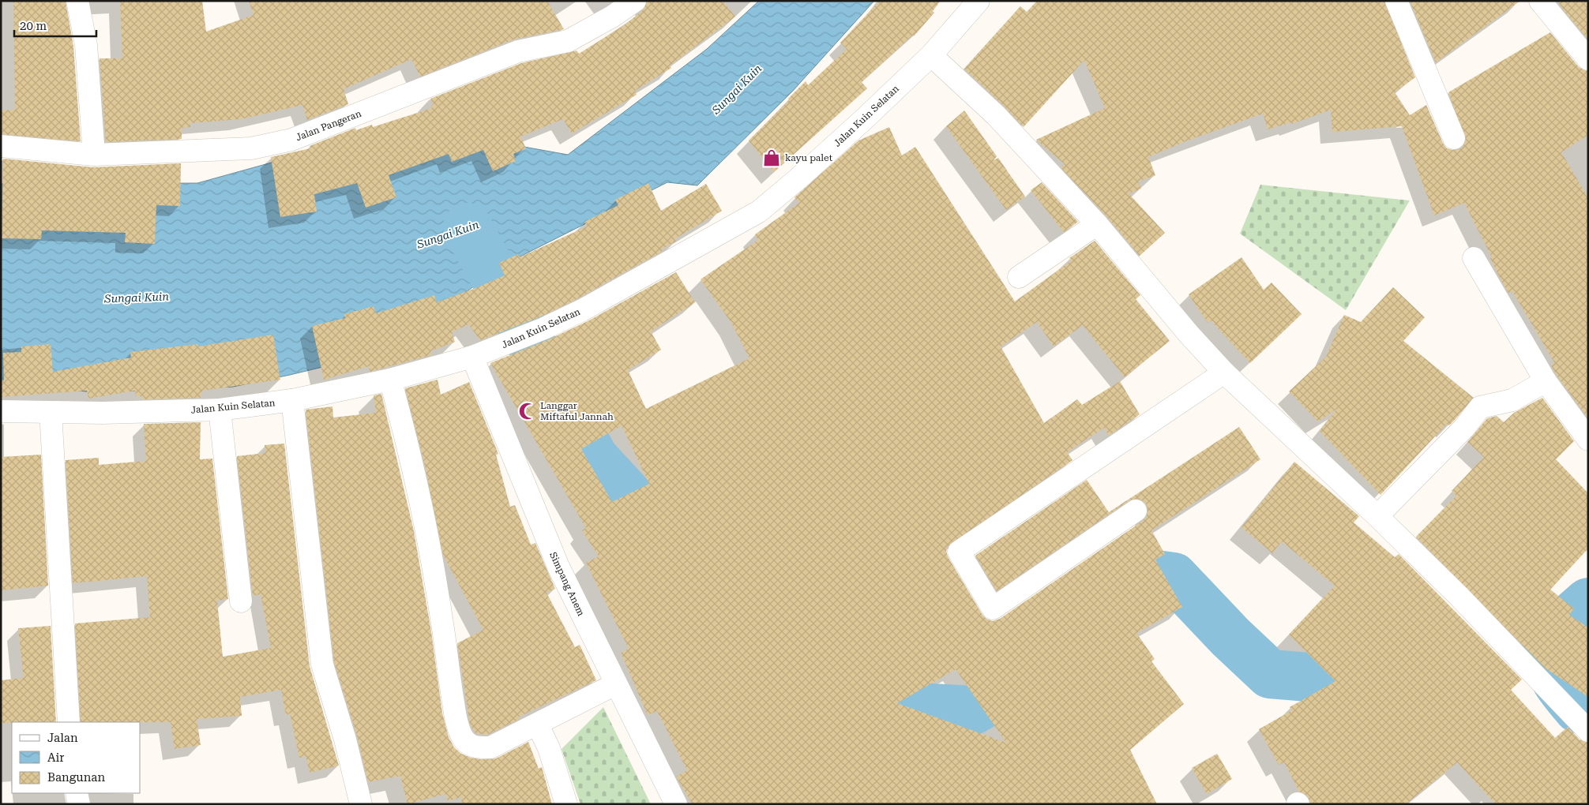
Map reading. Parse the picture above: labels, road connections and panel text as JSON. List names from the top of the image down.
{
  "streets": {
    "street": ["Jalan Kuin Selatan", "Jalan Pangeran", "Simpang Anem"]
  },
  "crossings": [
    ["Jalan Kuin Selatan", "Simpang Anem"]
  ],
  "water": ["Sungai Kuin"],
  "places": {
    "shop": ["kayu palet"],
    "mosque": ["Langgar Miftaful Jannah"]
  },
  "legend": ["Jalan", "Air", "Bangunan"],
  "scale_bar": "20 m"
}
